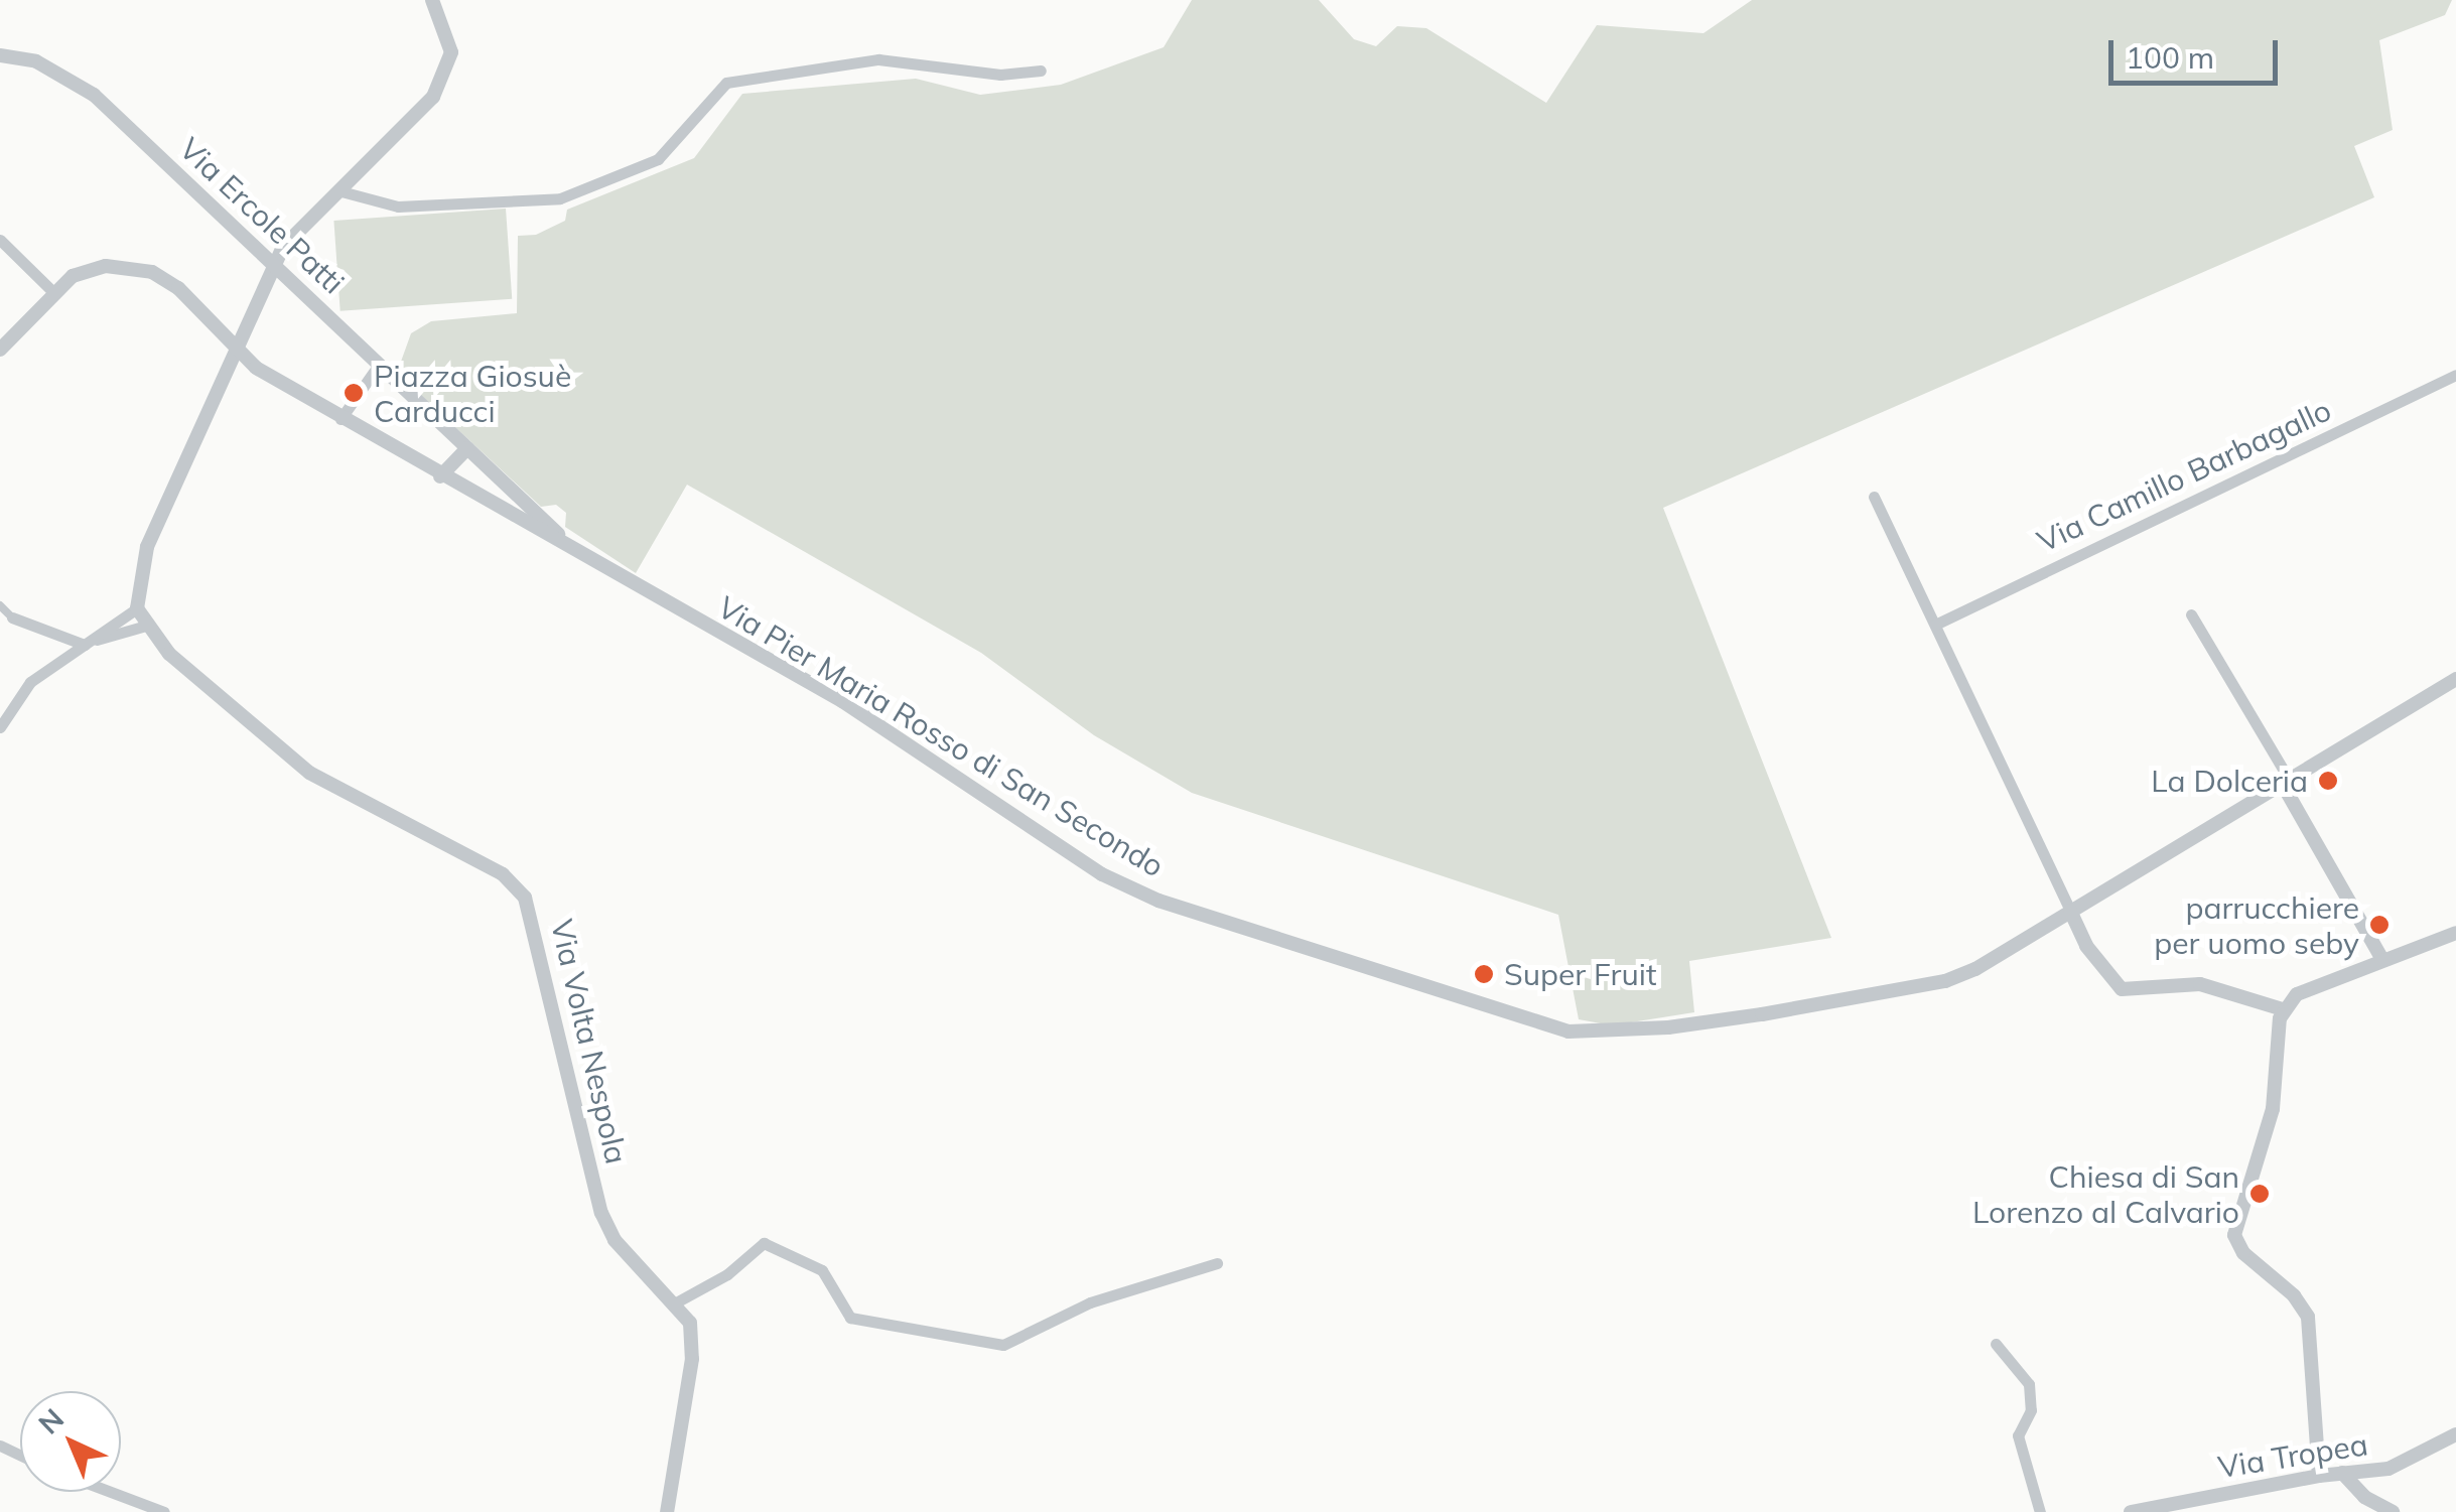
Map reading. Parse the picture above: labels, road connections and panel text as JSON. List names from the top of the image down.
{
  "streets": {
    "street": [
      "Via Ercole Patti",
      "Via Camillo Barbagallo",
      "Via Pier Maria Rosso di San Secondo",
      "Via Volta Nespola",
      "Via Tropea"
    ]
  },
  "crossings": [
    ["Via Ercole Patti", "Via Pier Maria Rosso di San Secondo"]
  ],
  "places": [
    "Piazza Giosuè Carducci",
    "La Dolceria",
    "parrucchiere per uomo seby",
    "Super Fruit",
    "Chiesa di San Lorenzo al Calvario"
  ],
  "scale_bar": "100 m",
  "north": "top left"
}
